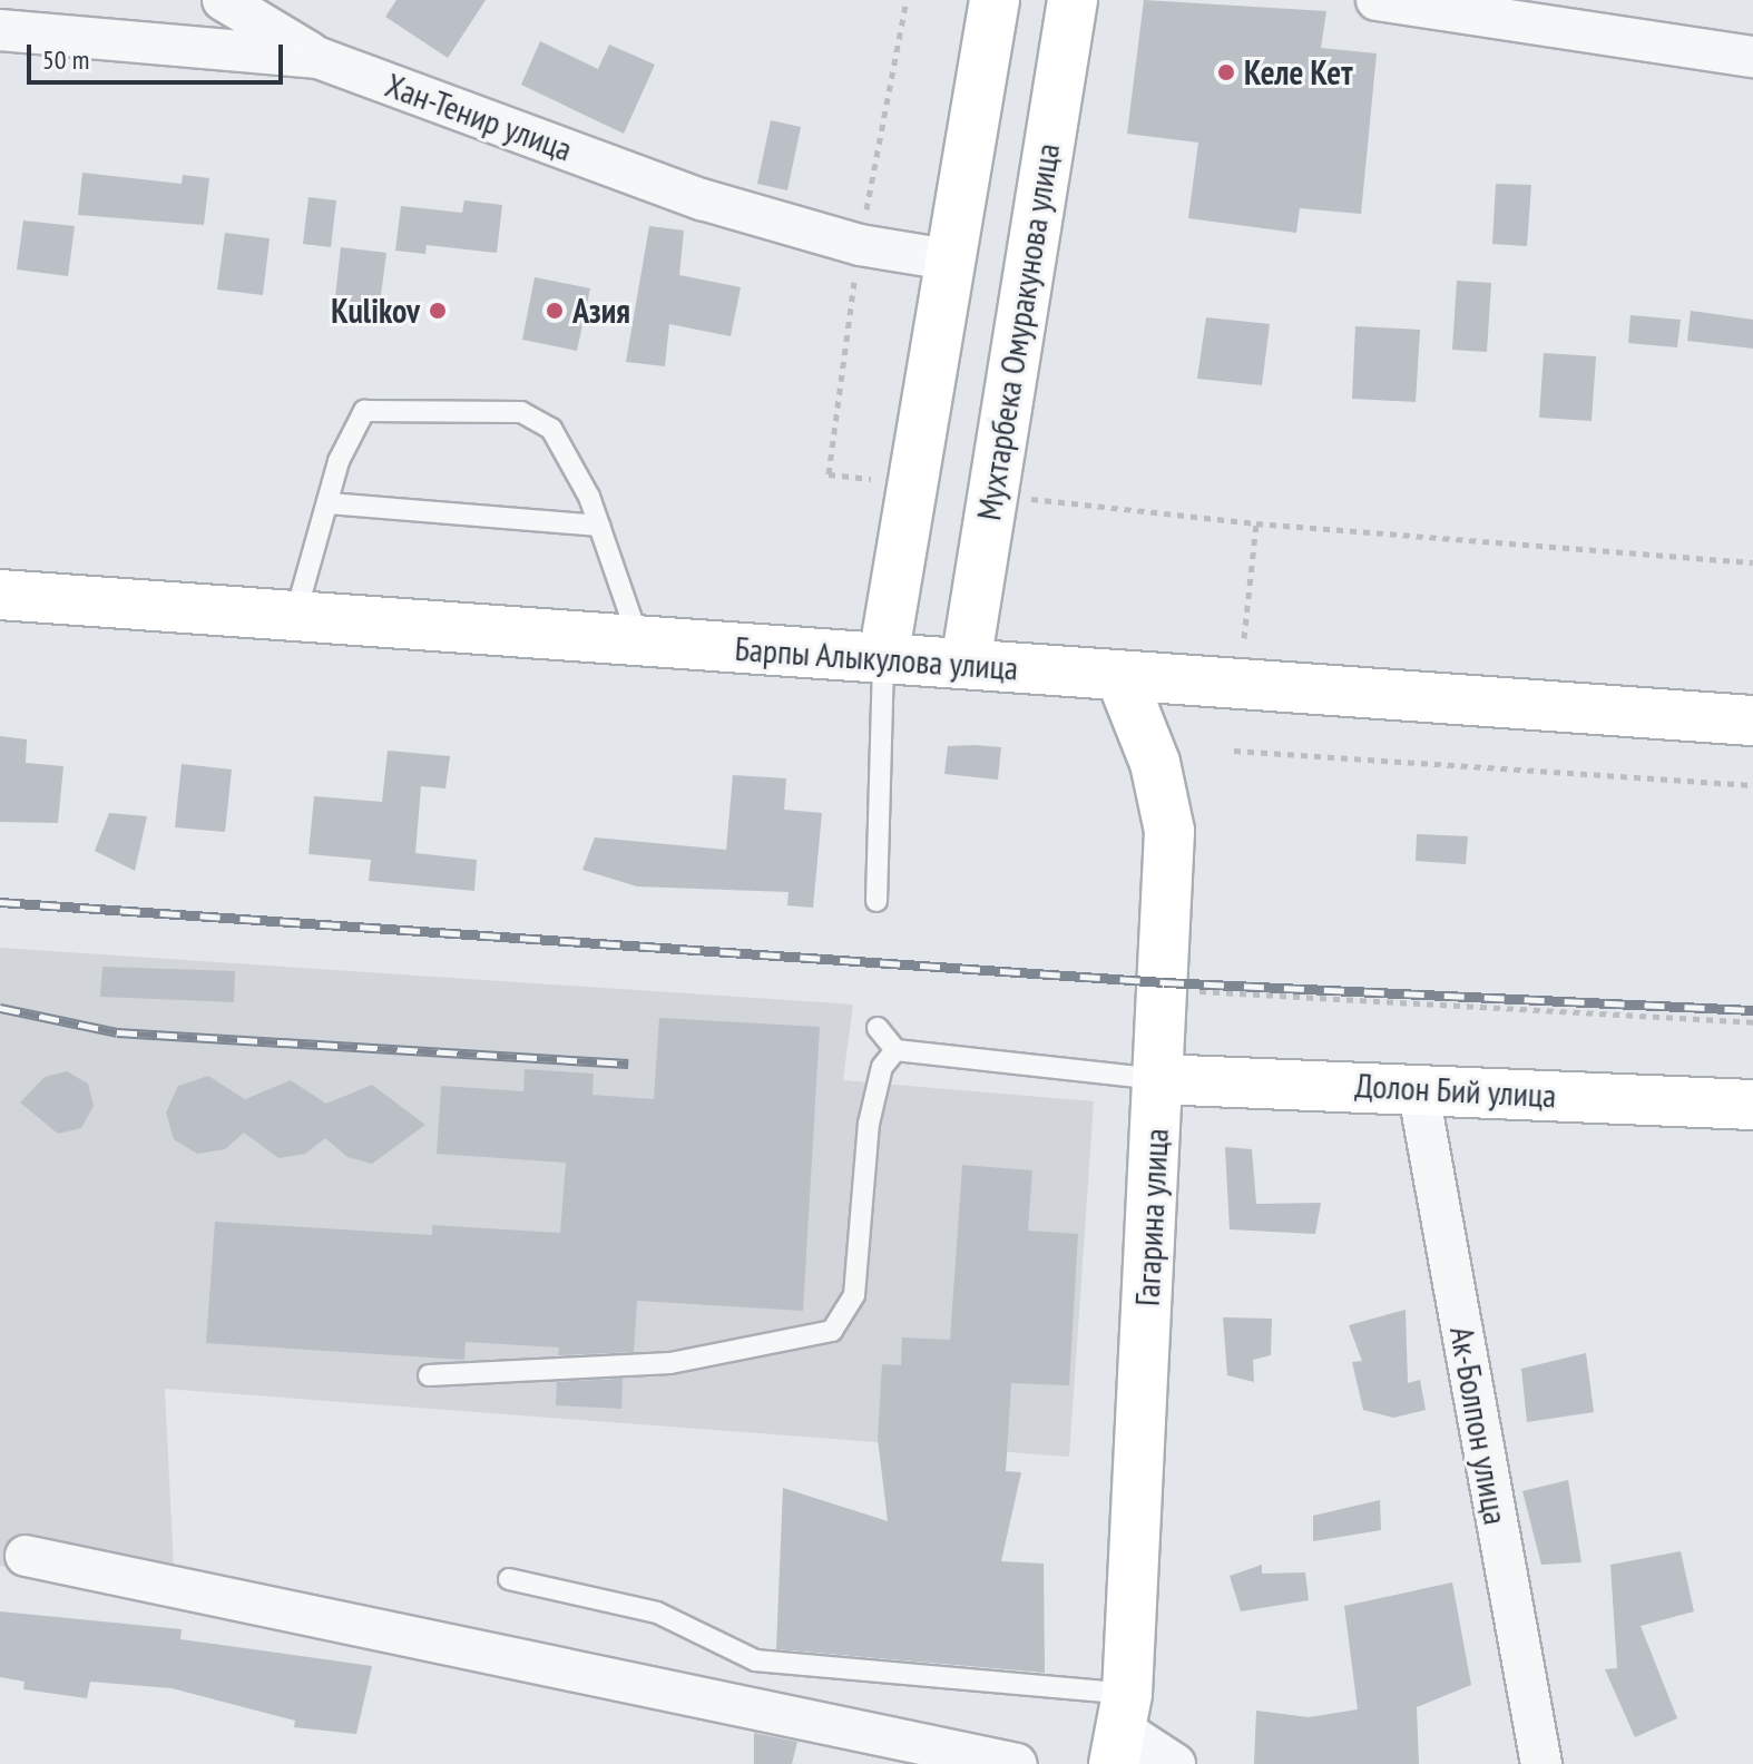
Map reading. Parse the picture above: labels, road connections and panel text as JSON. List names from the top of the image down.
{
  "streets": {
    "main road": [
      "Мухтарбека Омуракунова улица",
      "Барпы Алыкулова улица",
      "Долон Бий улица",
      "Гагарина улица"
    ],
    "street": ["Хан-Тенир улица", "Ак-Болпон улица"]
  },
  "crossings": [
    ["Мухтарбека Омуракунова улица", "Барпы Алыкулова улица"],
    ["Барпы Алыкулова улица", "Гагарина улица"],
    ["Долон Бий улица", "Гагарина улица"],
    ["Долон Бий улица", "Ак-Болпон улица"]
  ],
  "places": ["Келе Кет", "Kulikov", "Азия"],
  "scale_bar": "50 m"
}
